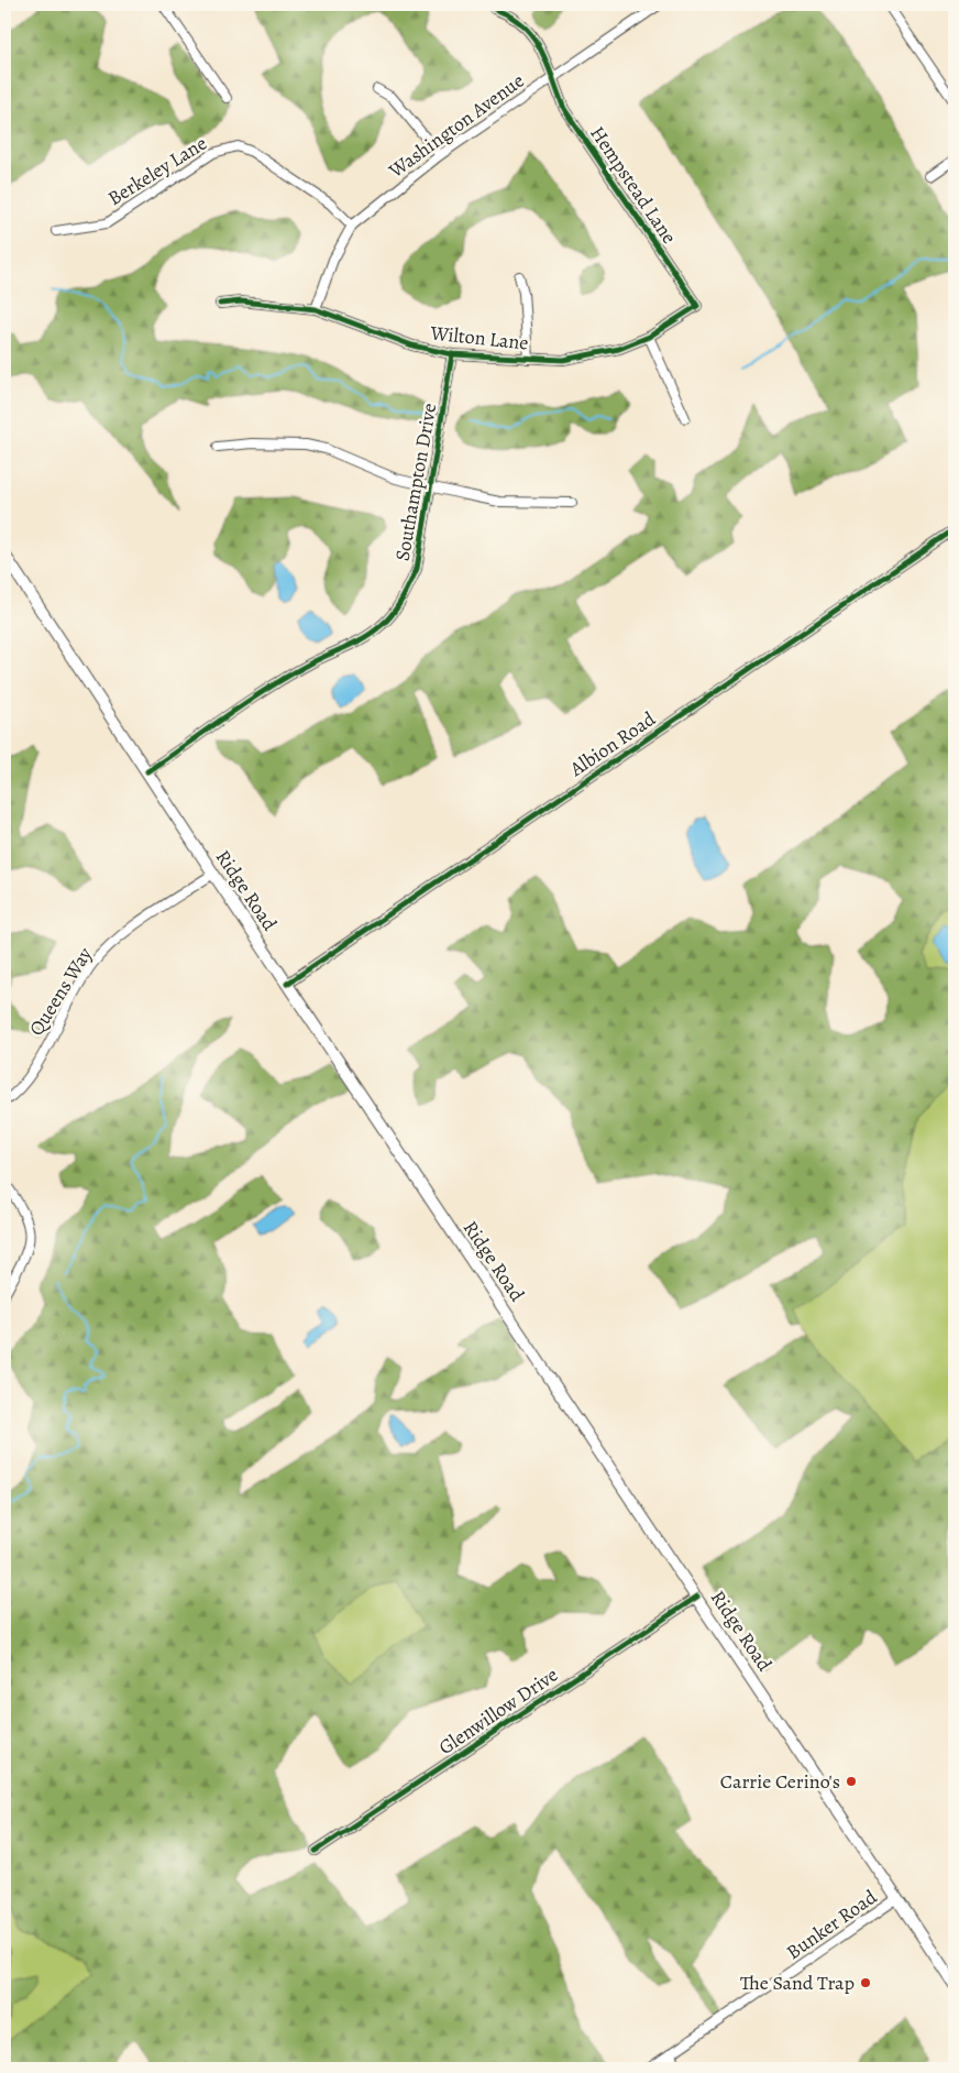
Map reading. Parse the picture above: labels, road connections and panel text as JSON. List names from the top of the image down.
{
  "streets": {
    "main road": ["Ridge Road"],
    "street": [
      "Washington Avenue",
      "Berkeley Lane",
      "Hempstead Lane",
      "Wilton Lane",
      "Southampton Drive",
      "Albion Road",
      "Queens Way",
      "Glenwillow Drive",
      "Bunker Road"
    ]
  },
  "crossings": [
    ["Washington Avenue", "Berkeley Lane"],
    ["Washington Avenue", "Hempstead Lane"],
    ["Washington Avenue", "Wilton Lane"],
    ["Hempstead Lane", "Wilton Lane"],
    ["Wilton Lane", "Southampton Drive"],
    ["Southampton Drive", "Ridge Road"],
    ["Albion Road", "Ridge Road"],
    ["Ridge Road", "Queens Way"],
    ["Ridge Road", "Glenwillow Drive"],
    ["Ridge Road", "Bunker Road"]
  ],
  "places": ["Carrie Cerino's", "The Sand Trap"]
}
